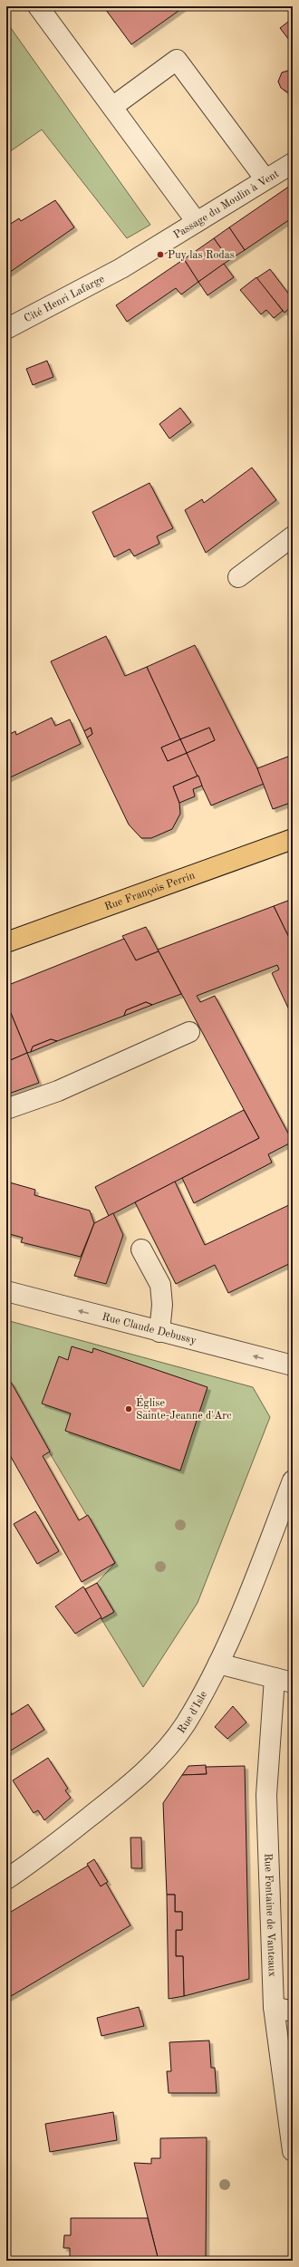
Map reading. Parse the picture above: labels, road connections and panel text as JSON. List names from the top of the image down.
{
  "streets": {
    "main road": ["Rue François Perrin"],
    "street": [
      "Passage du Moulin à Vent",
      "Cité Henri Lafarge",
      "Rue Claude Debussy",
      "Rue d'Isle",
      "Rue Fontaine de Vanteaux"
    ]
  },
  "crossings": [
    ["Passage du Moulin à Vent", "Cité Henri Lafarge"]
  ],
  "one_way": ["Rue Claude Debussy"],
  "places": ["Puy las Rodas", "Église Sainte-Jeanne d'Arc"]
}
